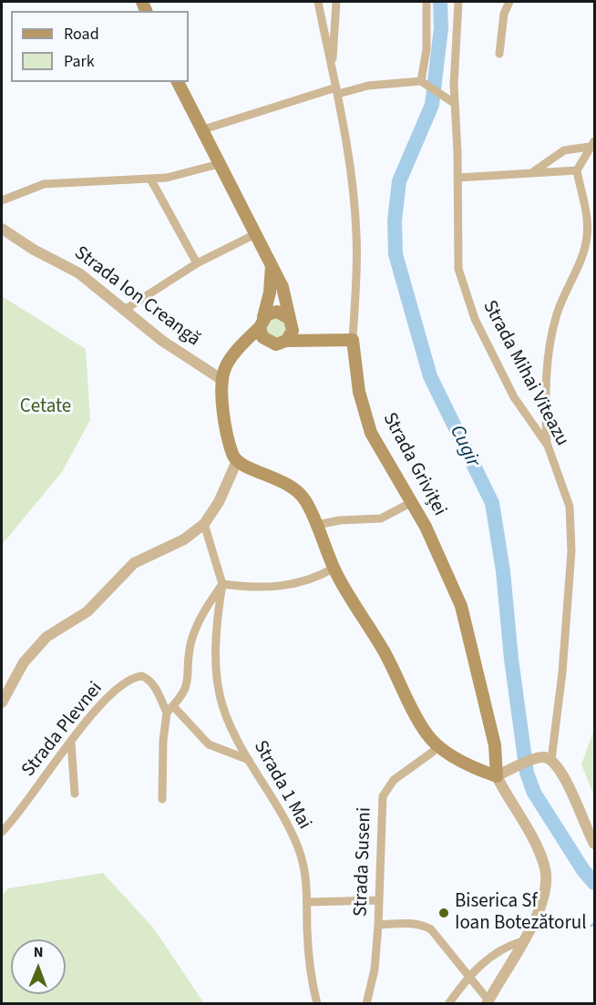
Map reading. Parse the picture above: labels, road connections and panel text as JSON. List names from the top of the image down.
{
  "streets": {
    "main road": ["Strada Griviței"],
    "street": [
      "Strada Ion Creangă",
      "Strada Mihai Viteazu",
      "Strada Plevnei",
      "Strada 1 Mai",
      "Strada Suseni"
    ]
  },
  "water": ["Cugir"],
  "parks": ["Cetate"],
  "places": ["Biserica Sf Ioan Botezătorul"],
  "legend": ["Road", "Park"],
  "north": "top"
}
